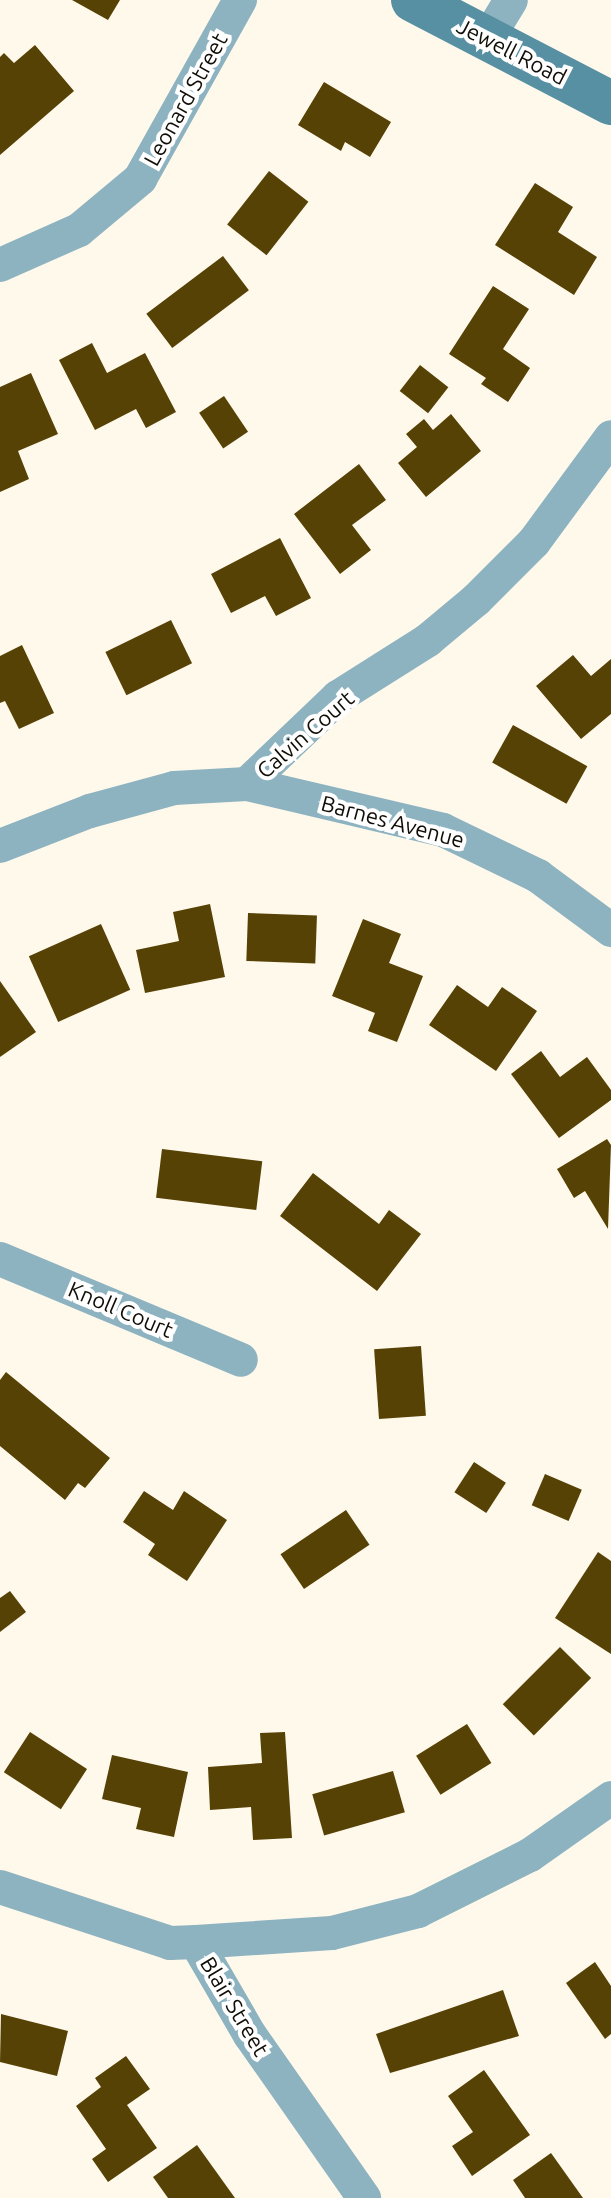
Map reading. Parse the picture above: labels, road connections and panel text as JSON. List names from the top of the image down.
{
  "streets": {
    "street": [
      "Jewell Road",
      "Leonard Street",
      "Calvin Court",
      "Barnes Avenue",
      "Knoll Court",
      "Blair Street"
    ]
  },
  "crossings": [
    ["Calvin Court", "Barnes Avenue"]
  ]
}
